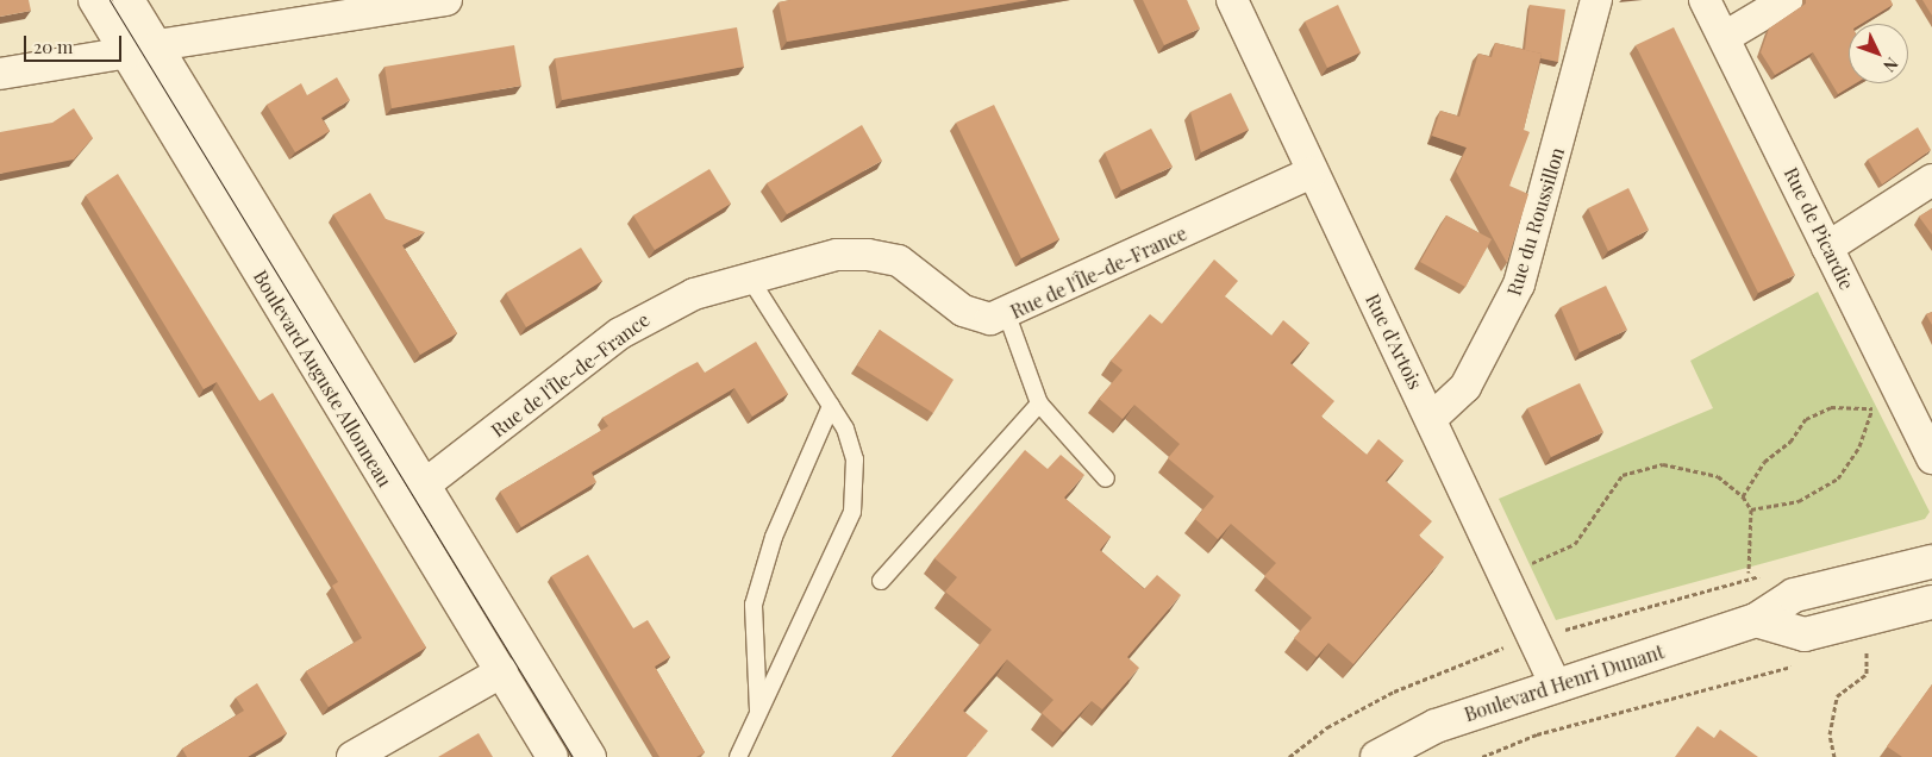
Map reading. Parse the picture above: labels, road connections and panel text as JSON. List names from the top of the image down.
{
  "streets": {
    "street": [
      "Rue du Roussillon",
      "Rue de Picardie",
      "Rue de l'Île-de-France",
      "Rue d'Artois",
      "Boulevard Auguste Allonneau",
      "Boulevard Henri Dunant"
    ]
  },
  "crossings": [
    ["Rue du Roussillon", "Rue d'Artois"],
    ["Rue de l'Île-de-France", "Rue d'Artois"],
    ["Rue d'Artois", "Boulevard Henri Dunant"]
  ],
  "scale_bar": "20 m",
  "north": "bottom right"
}
